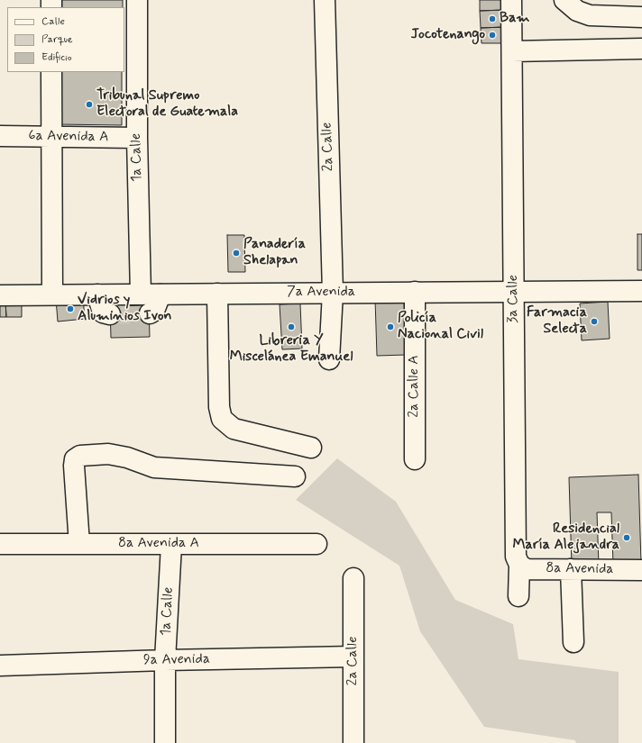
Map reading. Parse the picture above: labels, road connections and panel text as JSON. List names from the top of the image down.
{
  "streets": {
    "street": [
      "6a Avenida A",
      "2a Calle",
      "1a Calle",
      "7a Avenida",
      "3a Calle",
      "2a Calle A",
      "8a Avenida A",
      "8a Avenida",
      "9a Avenida"
    ]
  },
  "crossings": [
    ["6a Avenida A", "1a Calle"],
    ["2a Calle", "7a Avenida"],
    ["2a Calle", "9a Avenida"],
    ["1a Calle", "7a Avenida"],
    ["1a Calle", "8a Avenida A"],
    ["1a Calle", "9a Avenida"],
    ["7a Avenida", "3a Calle"],
    ["7a Avenida", "2a Calle A"],
    ["3a Calle", "8a Avenida"]
  ],
  "places": [
    "Bam",
    "Jocotenango",
    "Tribunal Supremo Electoral de Guatemala",
    "Panadería Shelapan",
    "Vidrios y Aluminios Ivon",
    "Farmacia Selecta",
    "Libreria Y Miscelánea Emanuel",
    "Policía Nacional Civil",
    "Residencial María Alejandra"
  ],
  "legend": ["Calle", "Parque", "Edificio"]
}
